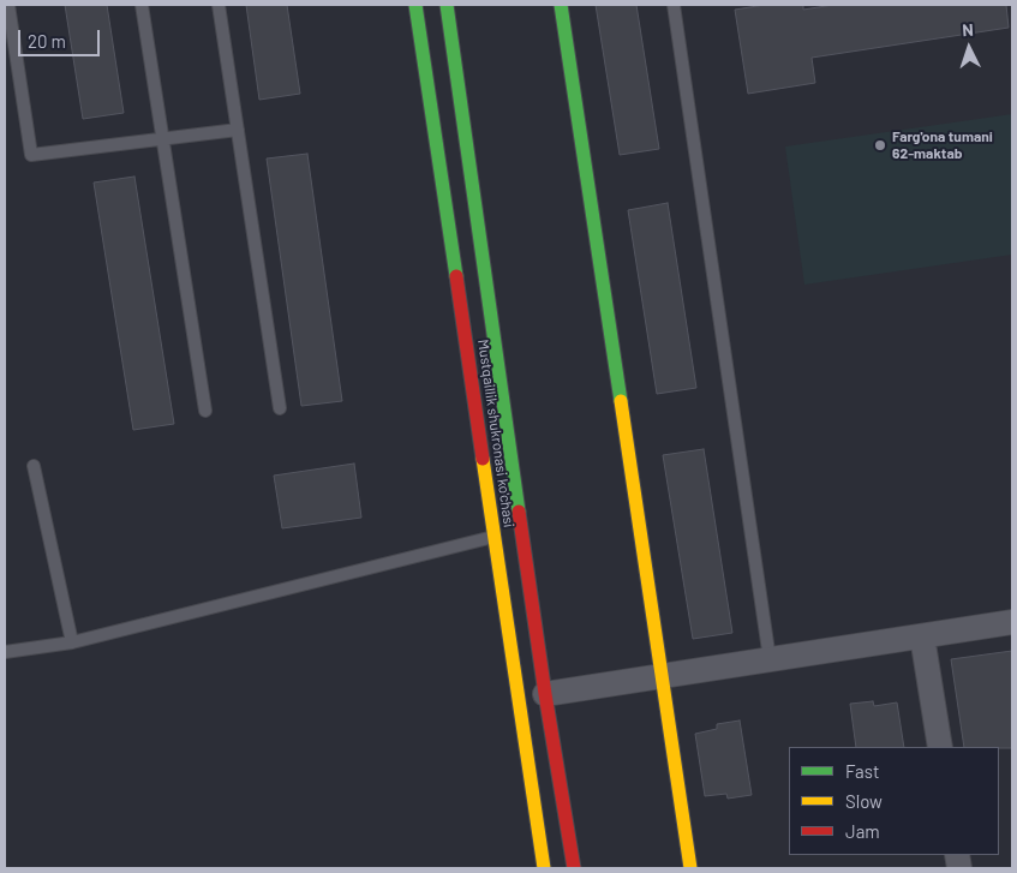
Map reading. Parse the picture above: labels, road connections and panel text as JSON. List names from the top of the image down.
{
  "streets": {
    "main road": ["Mustqaillik shukronasi ko'chasi"]
  },
  "places": ["Farg'ona tumani 62-maktab"],
  "legend": ["Fast", "Slow", "Jam"],
  "scale_bar": "20 m",
  "north": "top"
}
